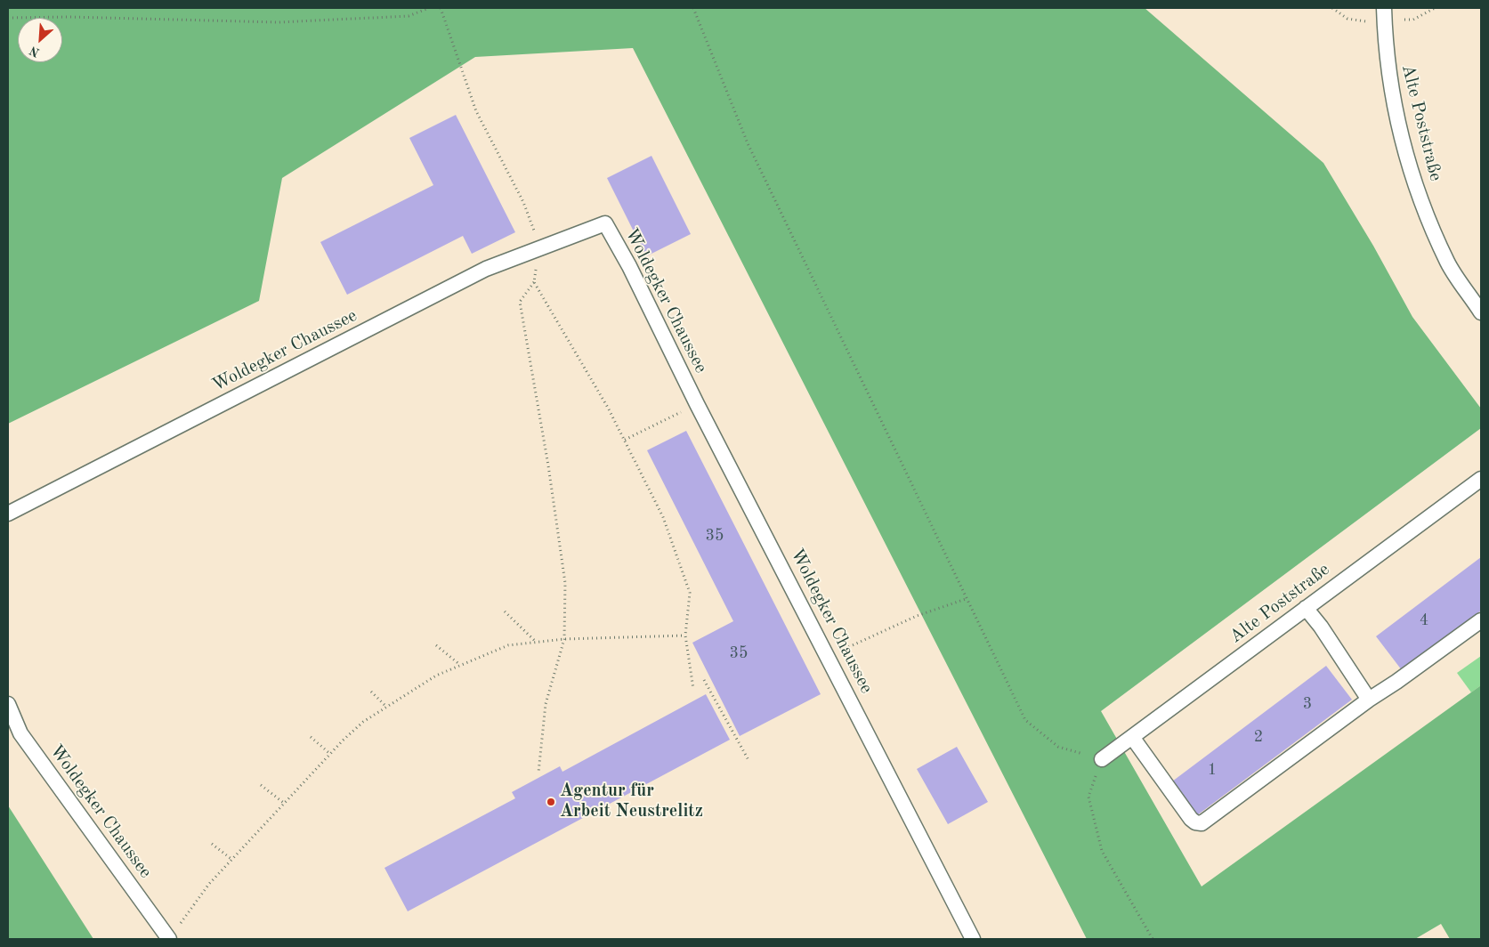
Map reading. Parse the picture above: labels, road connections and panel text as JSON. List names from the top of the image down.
{
  "streets": {
    "lane": ["Alte Poststraße", "Woldegker Chaussee"]
  },
  "places": ["Agentur für Arbeit Neustrelitz"],
  "house_numbers": [
    "35",
    "4",
    "35",
    "3",
    "2",
    "1"
  ],
  "north": "bottom left"
}
